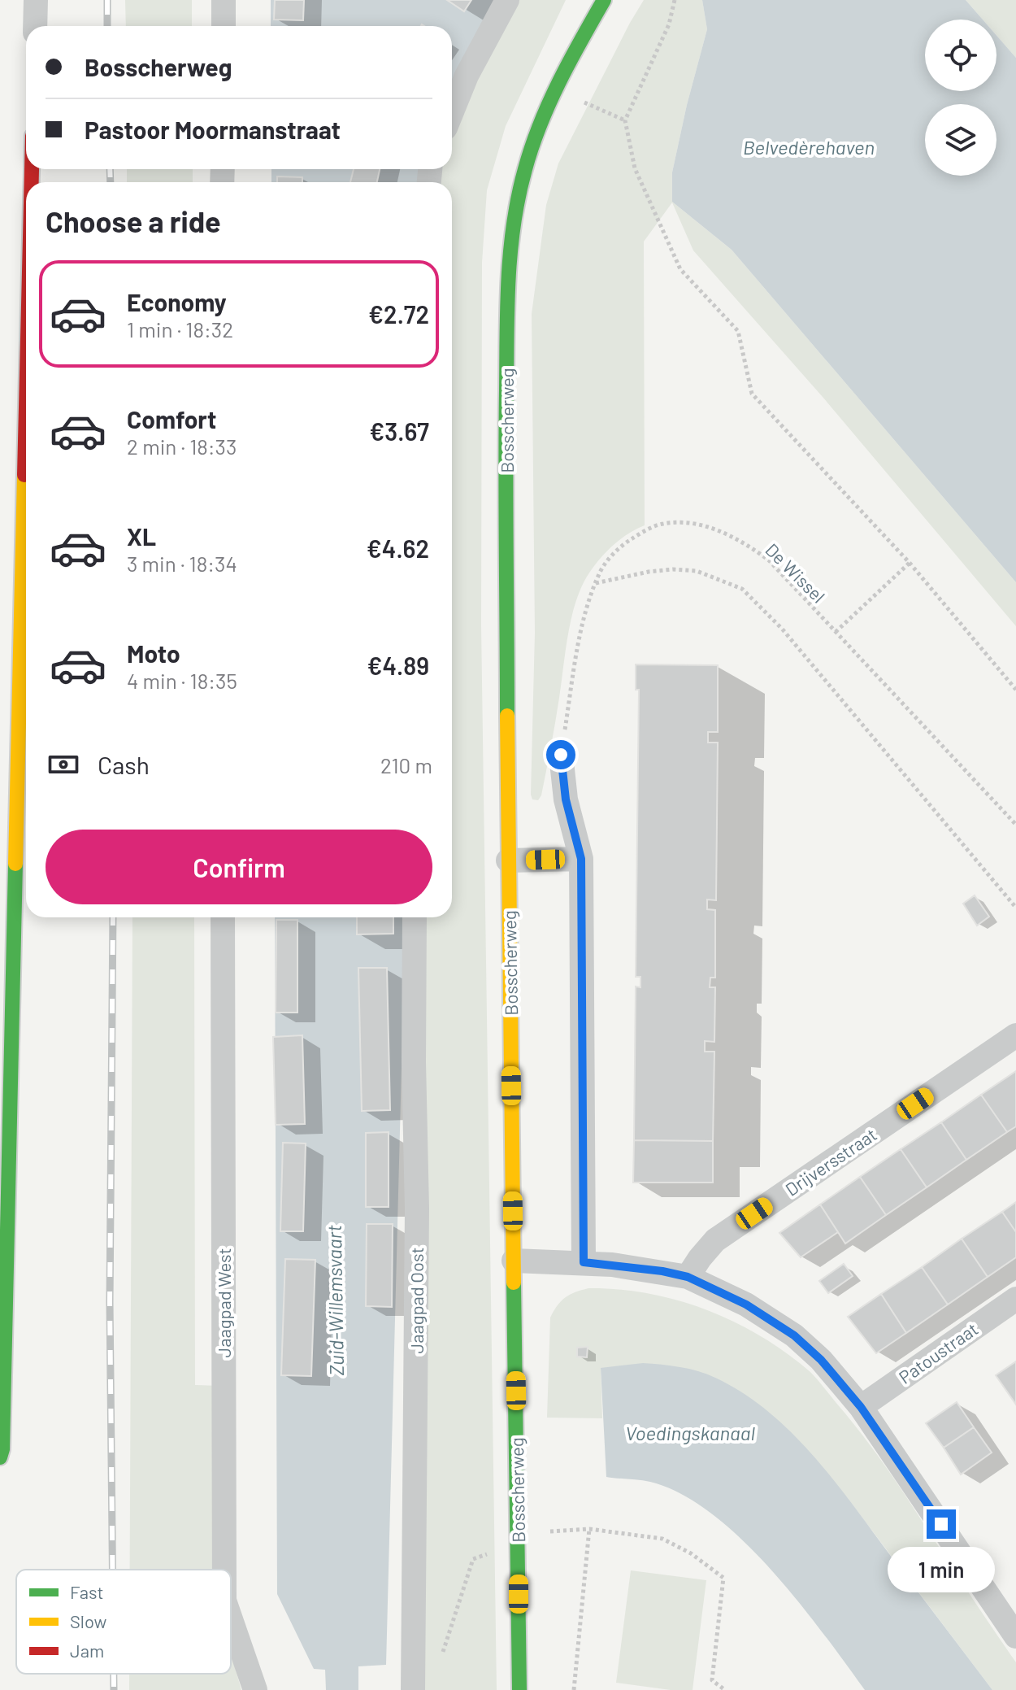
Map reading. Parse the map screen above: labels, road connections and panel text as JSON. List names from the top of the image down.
{
  "streets": {
    "street": [
      "Bosscherweg",
      "Drijversstraat",
      "Jaagpad Oost",
      "Jaagpad West",
      "Patoustraat"
    ],
    "path": ["De Wissel"]
  },
  "water": ["Belvedèrehaven", "Zuid-Willemsvaart", "Voedingskanaal"],
  "legend": ["Fast", "Slow", "Jam"],
  "page": {
    "banner": ["Bosscherweg", "Pastoor Moormanstraat"],
    "heading": "Choose a ride",
    "list": [
      {
        "name": "Economy",
        "note": "1 min · 18:32",
        "value": "€2.72"
      },
      {
        "name": "Comfort",
        "note": "2 min · 18:33",
        "value": "€3.67"
      },
      {
        "name": "XL",
        "note": "3 min · 18:34",
        "value": "€4.62"
      },
      {
        "name": "Moto",
        "note": "4 min · 18:35",
        "value": "€4.89"
      }
    ],
    "pay": ["Cash", "210 m"],
    "buttons": "Confirm",
    "bubble": "1 min"
  }
}
